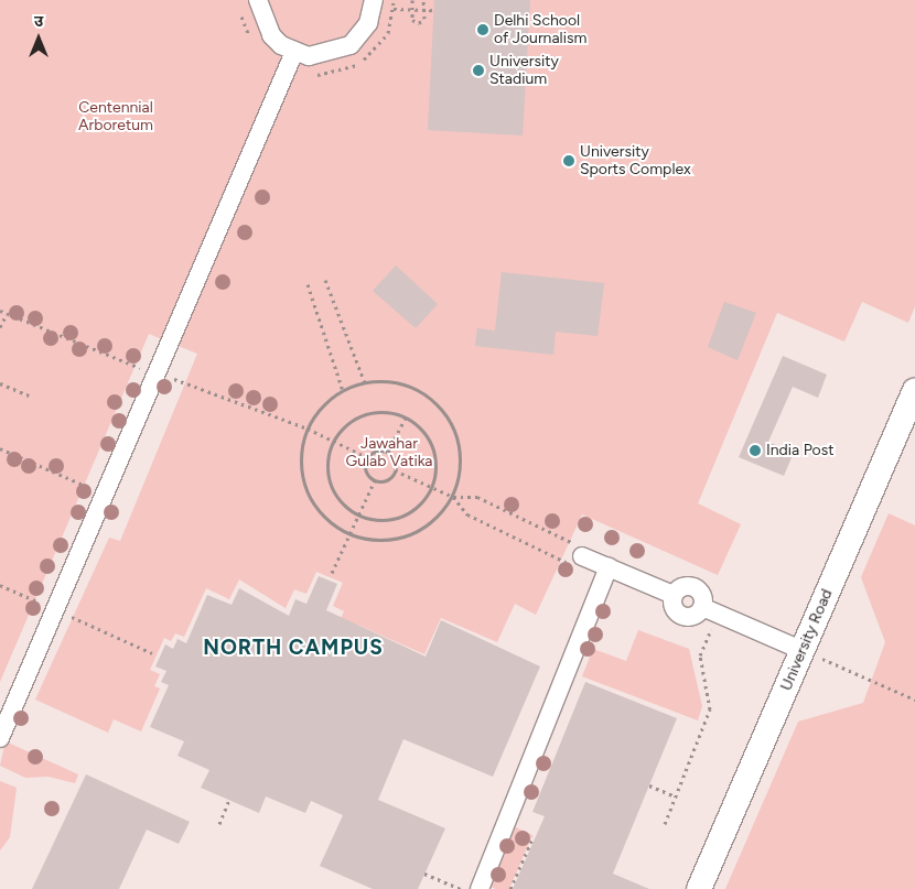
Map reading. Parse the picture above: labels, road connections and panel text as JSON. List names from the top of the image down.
{
  "streets": {
    "street": ["University Road"]
  },
  "districts": ["NORTH CAMPUS"],
  "parks": ["Centennial Arboretum", "Jawahar Gulab Vatika"],
  "places": [
    "Delhi School of Journalism",
    "University Stadium",
    "University Sports Complex",
    "India Post"
  ],
  "north": "top"
}
